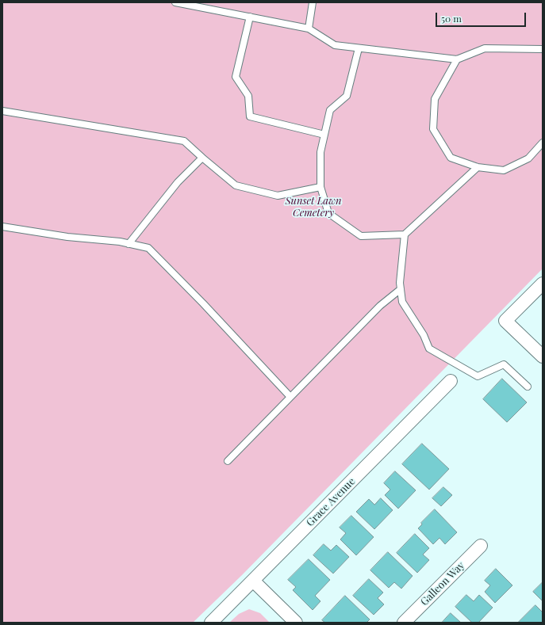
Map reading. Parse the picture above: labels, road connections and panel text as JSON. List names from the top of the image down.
{
  "streets": {
    "street": ["Grace Avenue", "Galleon Way"]
  },
  "parks": ["Sunset Lawn Cemetery"],
  "scale_bar": "50 m"
}
